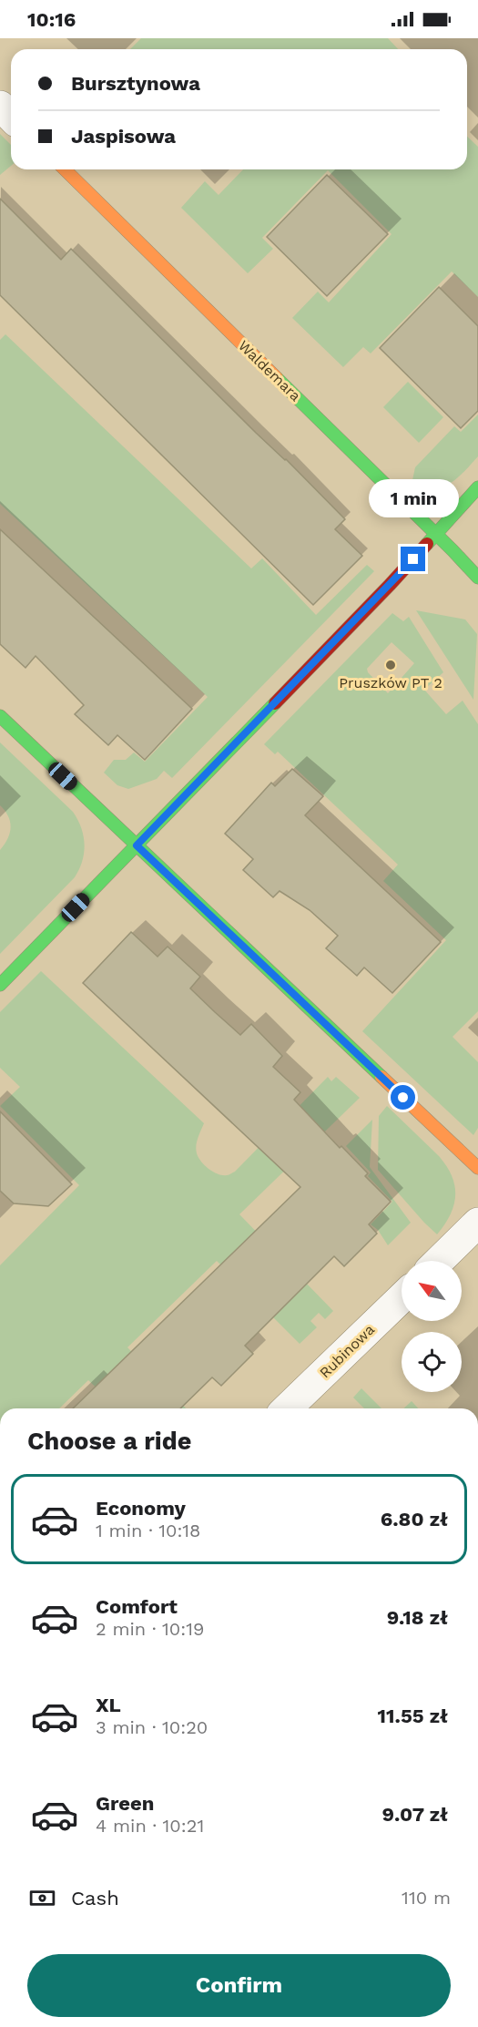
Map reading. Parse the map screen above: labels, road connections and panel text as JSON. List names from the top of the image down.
{
  "streets": {
    "street": ["Waldemara", "Rubinowa"]
  },
  "places": ["Pruszków PT 2"],
  "north": "top left",
  "page": {
    "status": "10:16",
    "banner": ["Bursztynowa", "Jaspisowa"],
    "bubble": "1 min",
    "heading": "Choose a ride",
    "list": [
      {
        "name": "Economy",
        "note": "1 min · 10:18",
        "value": "6.80 zł"
      },
      {
        "name": "Comfort",
        "note": "2 min · 10:19",
        "value": "9.18 zł"
      },
      {
        "name": "XL",
        "note": "3 min · 10:20",
        "value": "11.55 zł"
      },
      {
        "name": "Green",
        "note": "4 min · 10:21",
        "value": "9.07 zł"
      }
    ],
    "pay": ["Cash", "110 m"],
    "buttons": "Confirm"
  }
}
